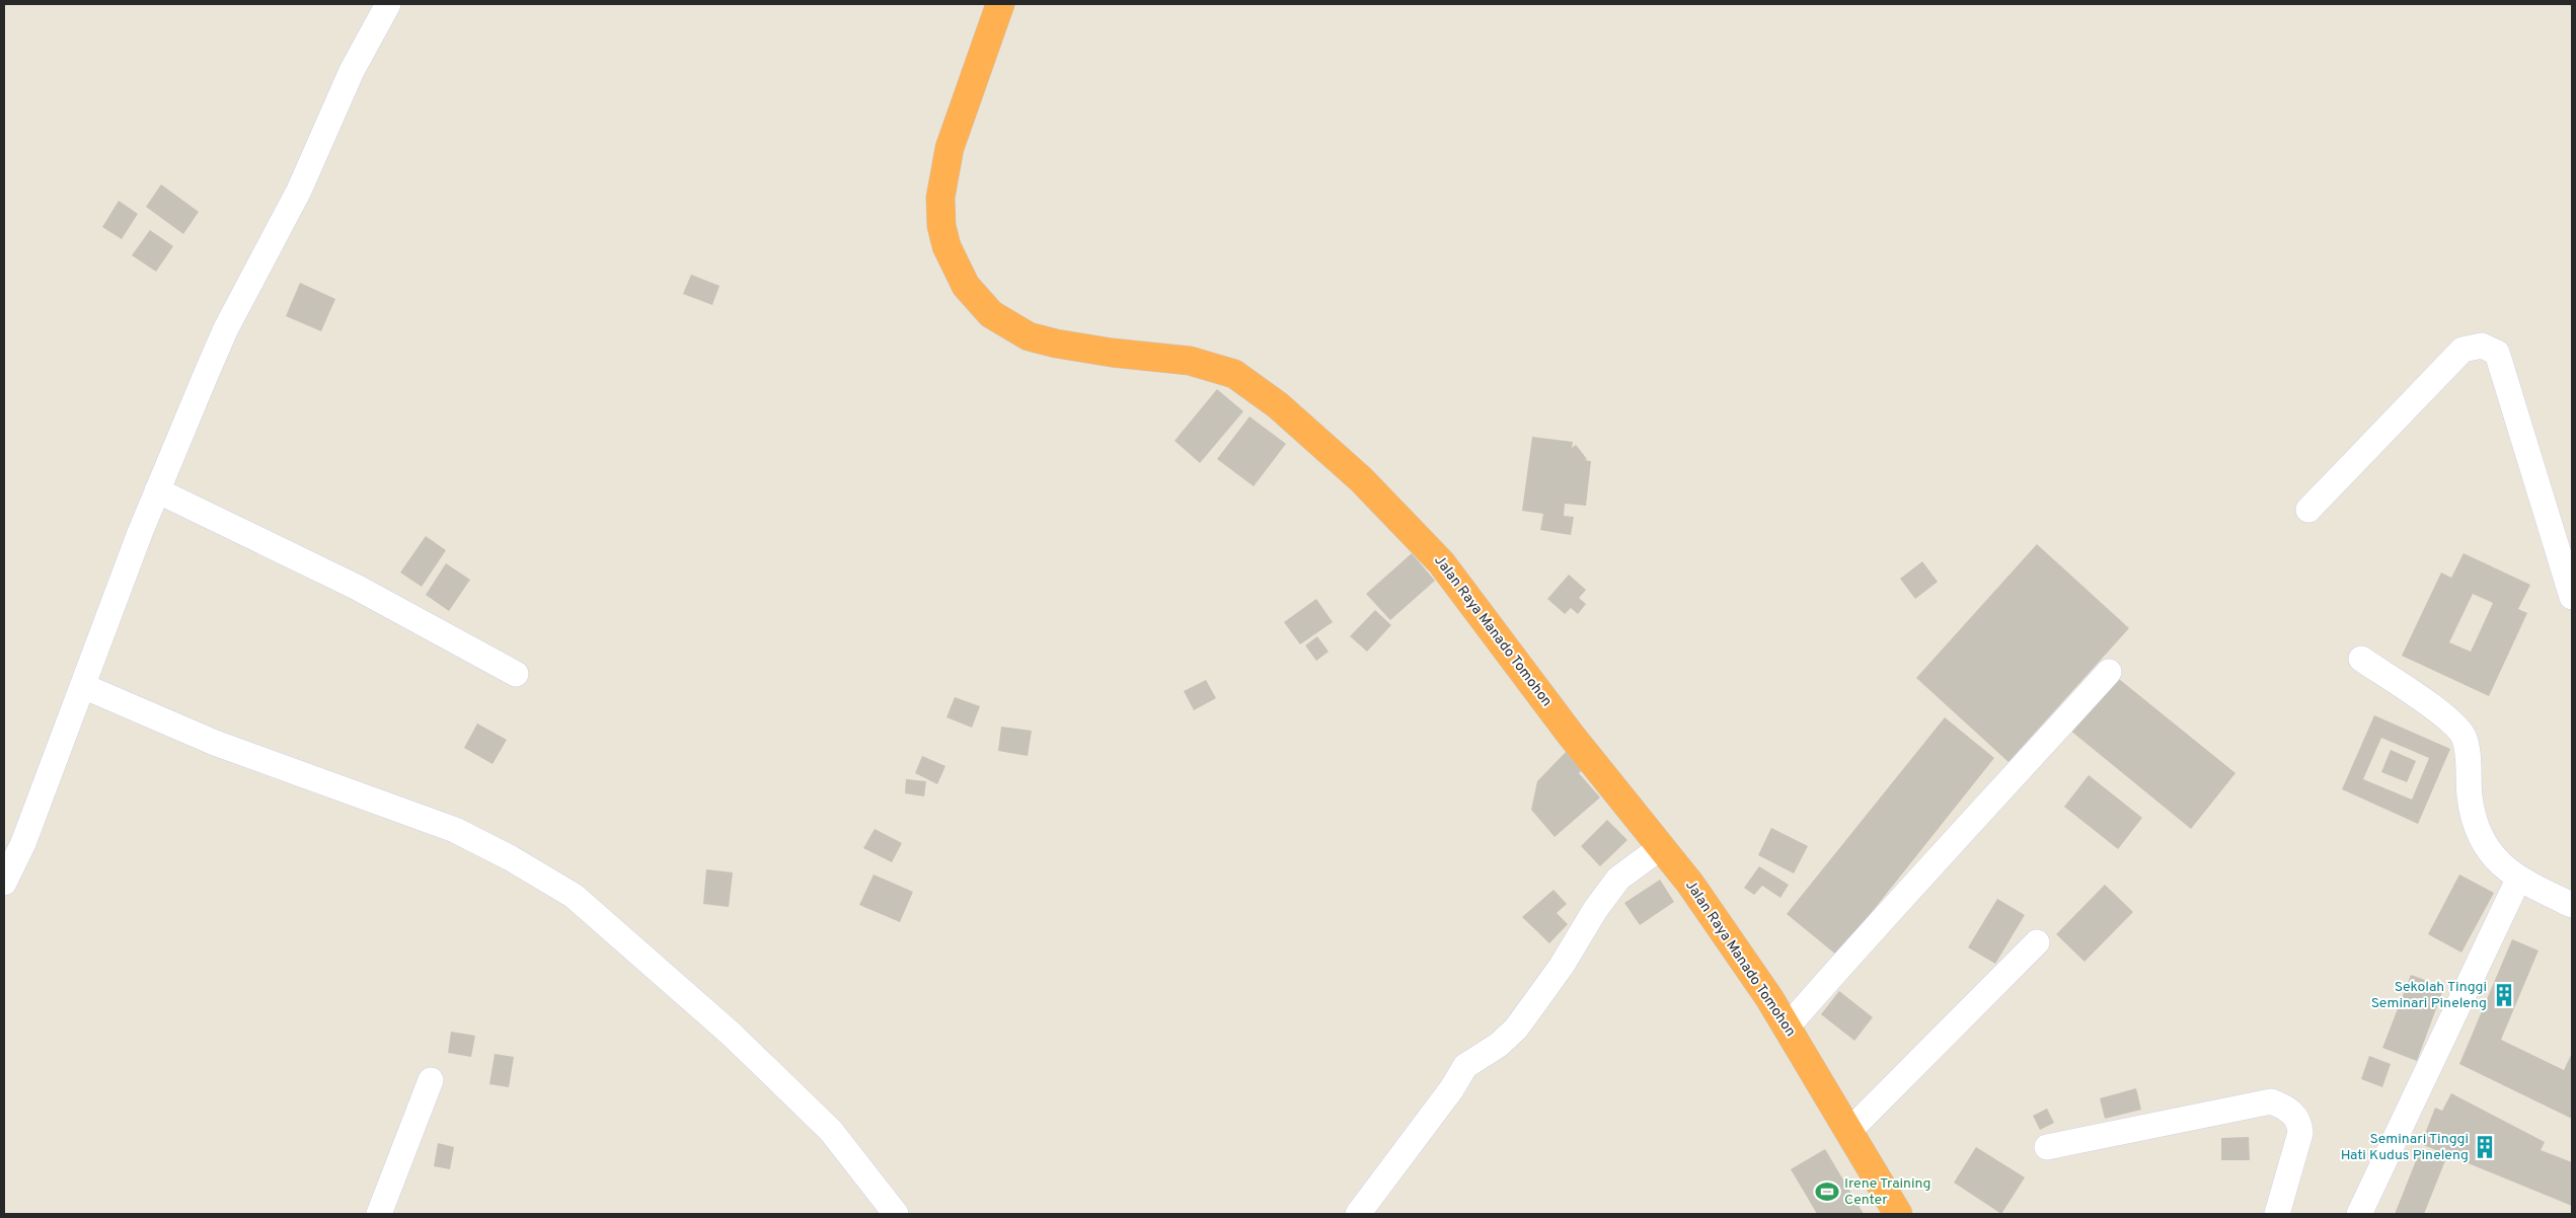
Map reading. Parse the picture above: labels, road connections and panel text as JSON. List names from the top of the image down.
{
  "streets": {
    "highway": ["Jalan Raya Manado Tomohon"]
  },
  "places": {
    "building": ["Sekolah Tinggi Seminari Pineleng", "Seminari Tinggi Hati Kudus Pineleng"],
    "sports": ["Irene Training Center"]
  }
}
